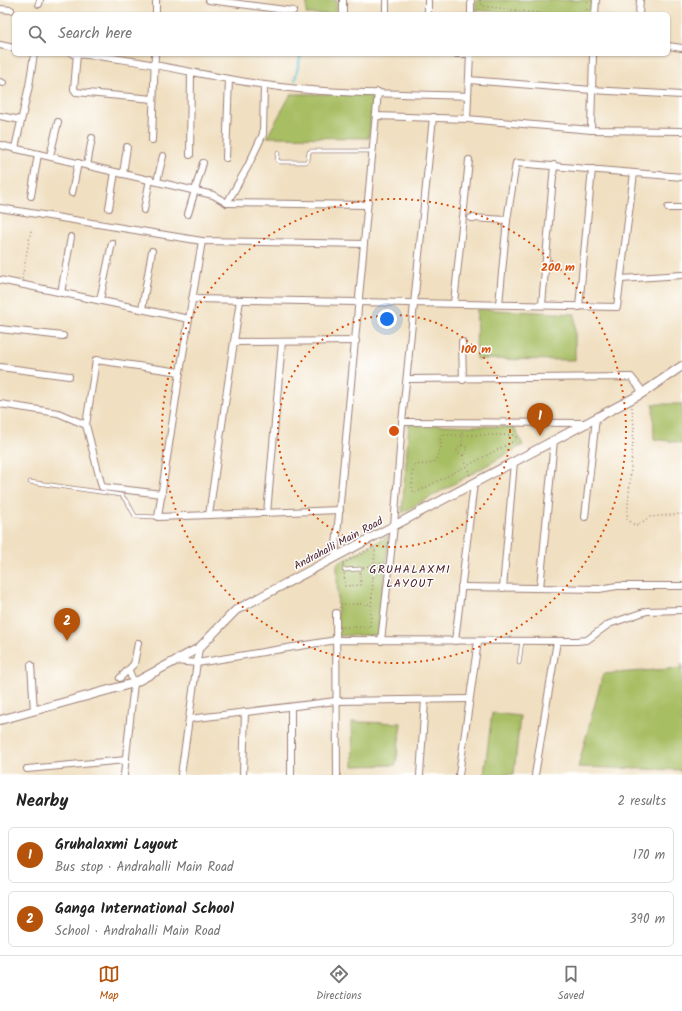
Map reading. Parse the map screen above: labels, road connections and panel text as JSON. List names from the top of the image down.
{
  "streets": {
    "main road": ["Andrahalli Main Road"]
  },
  "districts": ["GRUHALAXMI LAYOUT"],
  "page": {
    "search": "Search here",
    "pins": ["1", "2"],
    "heading": ["Nearby", "2 results"],
    "list": [
      {
        "mark": "1",
        "name": "Gruhalaxmi Layout",
        "note": "Bus stop · Andrahalli Main Road",
        "value": "170 m"
      },
      {
        "mark": "2",
        "name": "Ganga International School",
        "note": "School · Andrahalli Main Road",
        "value": "390 m"
      }
    ],
    "nav": ["Map", "Directions", "Saved"]
  },
  "rings": ["200 m", "100 m"]
}
